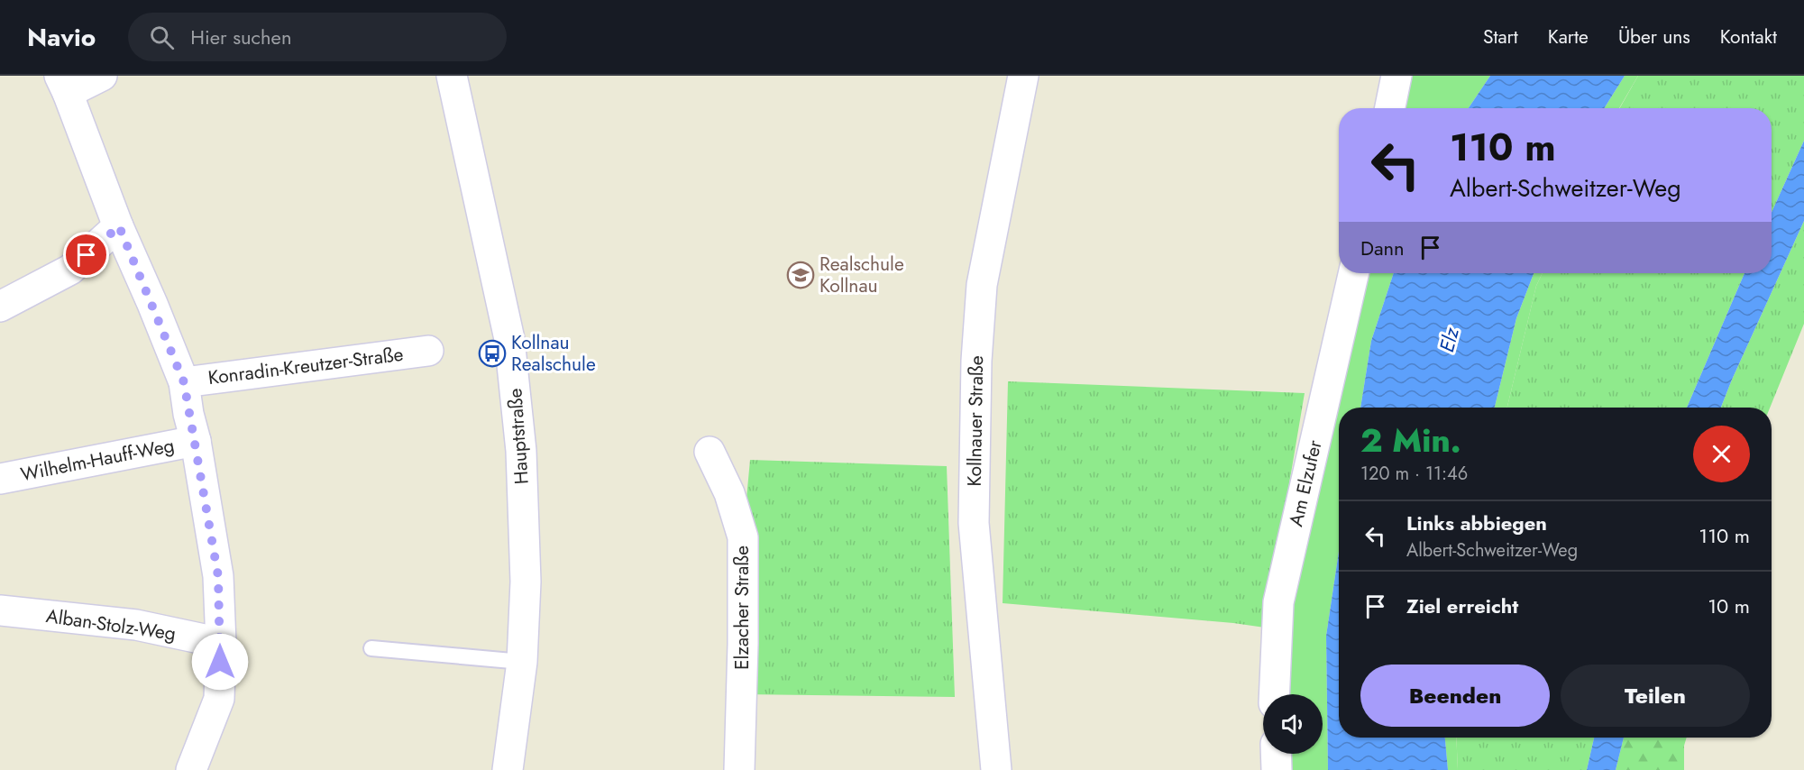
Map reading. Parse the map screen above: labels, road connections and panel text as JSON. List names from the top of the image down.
{
  "streets": {
    "street": [
      "Konradin-Kreutzer-Straße",
      "Kollnauer Straße",
      "Hauptstraße",
      "Wilhelm-Hauff-Weg",
      "Am Elzufer",
      "Elzacher Straße",
      "Alban-Stolz-Weg"
    ]
  },
  "crossings": [
    ["Konradin-Kreutzer-Straße", "Wilhelm-Hauff-Weg"],
    ["Konradin-Kreutzer-Straße", "Alban-Stolz-Weg"]
  ],
  "water": ["Elz"],
  "places": {
    "school or university": ["Realschule Kollnau"],
    "bus stop": ["Kollnau Realschule"]
  },
  "page": {
    "header": "Navio",
    "search": "Hier suchen",
    "nav": [
      "Start",
      "Karte",
      "Über uns",
      "Kontakt"
    ],
    "turn": ["110 m", "Albert-Schweitzer-Weg"],
    "then": "Dann",
    "heading": ["2 Min.", "120 m · 11:46"],
    "list": [
      {
        "name": "Links abbiegen",
        "note": "Albert-Schweitzer-Weg",
        "value": "110 m"
      },
      {
        "name": "Ziel erreicht",
        "value": "10 m"
      }
    ],
    "buttons": ["Beenden", "Teilen"]
  }
}
